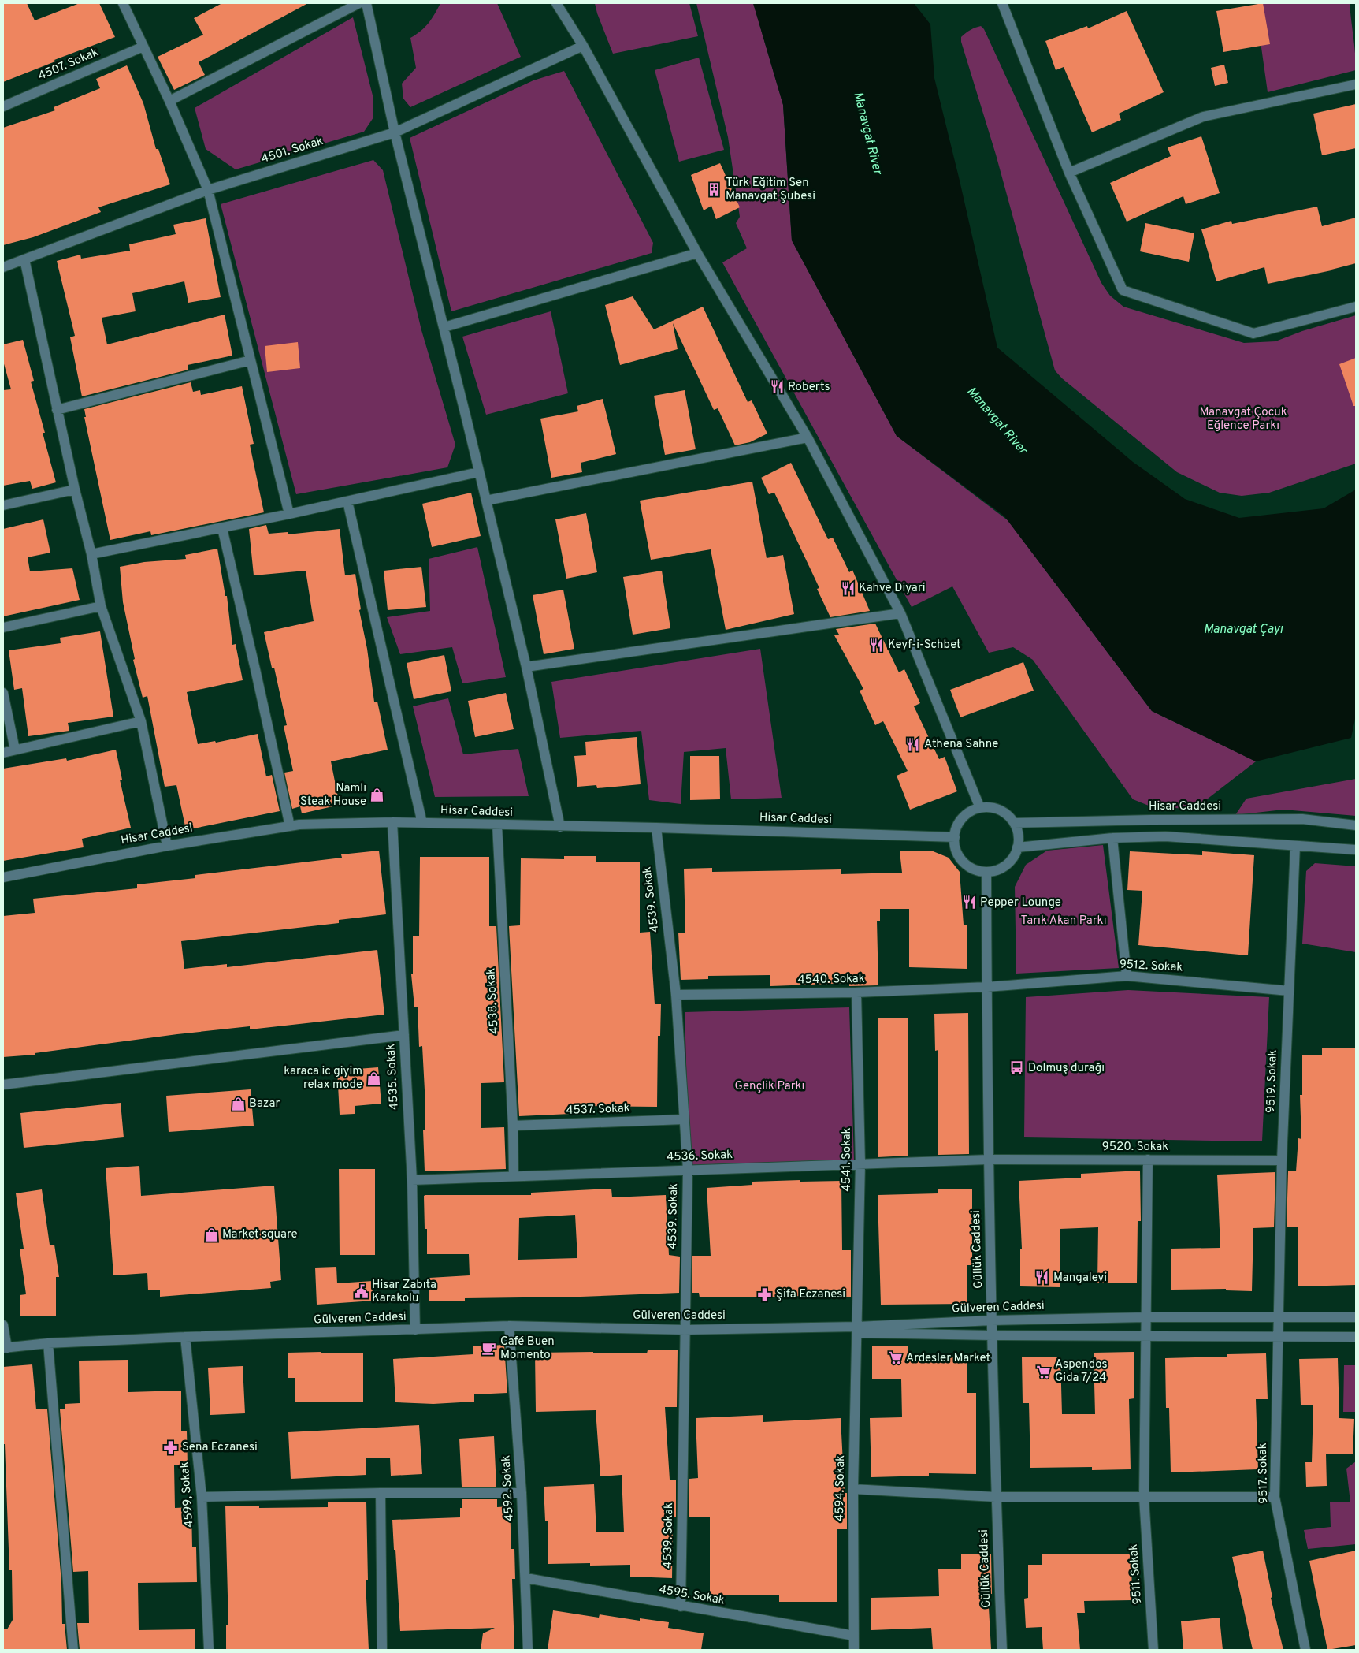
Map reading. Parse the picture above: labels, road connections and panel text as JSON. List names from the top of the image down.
{
  "streets": {
    "street": [
      "4507. Sokak",
      "4501. Sokak",
      "Hisar Caddesi",
      "4539. Sokak",
      "9512. Sokak",
      "4540. Sokak",
      "4538. Sokak",
      "4535. Sokak",
      "9519. Sokak",
      "4537. Sokak",
      "9520. Sokak",
      "4536. Sokak",
      "4541. Sokak",
      "Güllük Caddesi",
      "Gülveren Caddesi",
      "9517. Sokak",
      "4592. Sokak",
      "4594. Sokak",
      "4599, Sokak",
      "9511. Sokak",
      "4595. Sokak"
    ]
  },
  "crossings": [
    ["Hisar Caddesi", "4539. Sokak"],
    ["Hisar Caddesi", "4538. Sokak"],
    ["Hisar Caddesi", "4535. Sokak"],
    ["Hisar Caddesi", "Güllük Caddesi"],
    ["4539. Sokak", "4540. Sokak"],
    ["4539. Sokak", "4537. Sokak"],
    ["4539. Sokak", "4536. Sokak"],
    ["4539. Sokak", "Gülveren Caddesi"],
    ["4539. Sokak", "4595. Sokak"],
    ["9512. Sokak", "4540. Sokak"],
    ["9512. Sokak", "9519. Sokak"],
    ["9512. Sokak", "Güllük Caddesi"],
    ["4540. Sokak", "4541. Sokak"],
    ["4540. Sokak", "Güllük Caddesi"],
    ["4538. Sokak", "4537. Sokak"],
    ["4538. Sokak", "4536. Sokak"],
    ["4535. Sokak", "4536. Sokak"],
    ["4535. Sokak", "Gülveren Caddesi"],
    ["9519. Sokak", "9520. Sokak"],
    ["9519. Sokak", "Gülveren Caddesi"],
    ["9519. Sokak", "9517. Sokak"],
    ["9520. Sokak", "4536. Sokak"],
    ["9520. Sokak", "Güllük Caddesi"],
    ["9520. Sokak", "9511. Sokak"],
    ["4536. Sokak", "4541. Sokak"],
    ["4536. Sokak", "Güllük Caddesi"],
    ["4541. Sokak", "Gülveren Caddesi"],
    ["4541. Sokak", "4594. Sokak"],
    ["Güllük Caddesi", "Gülveren Caddesi"],
    ["Gülveren Caddesi", "9517. Sokak"],
    ["Gülveren Caddesi", "4592. Sokak"],
    ["Gülveren Caddesi", "4594. Sokak"],
    ["Gülveren Caddesi", "4599, Sokak"],
    ["Gülveren Caddesi", "9511. Sokak"],
    ["4592. Sokak", "4595. Sokak"],
    ["4594. Sokak", "4595. Sokak"]
  ],
  "water": ["Manavgat River", "Manavgat Çayı"],
  "parks": ["Manavgat Çocuk Eğlence Parkı", "Tarık Akan Parkı", "Gençlik Parkı"],
  "places": {
    "building": ["Türk Eğitim Sen Manavgat Şubesi"],
    "restaurant": [
      "Roberts",
      "Kahve Diyari",
      "Keyf-i-Schbet",
      "Athena Sahne",
      "Pepper Lounge",
      "Mangalevi"
    ],
    "shop": [
      "Namlı Steak House",
      "karaca ic giyim relax mode",
      "Bazar",
      "Market square"
    ],
    "bus stop": ["Dolmuş durağı"],
    "public building": ["Hisar Zabıta Karakolu"],
    "pharmacy": ["Şifa Eczanesi", "Sena Eczanesi"],
    "cafe": ["Café Buen Momento"],
    "supermarket": ["Ardesler Market", "Aspendos Gida 7/24"]
  }
}
